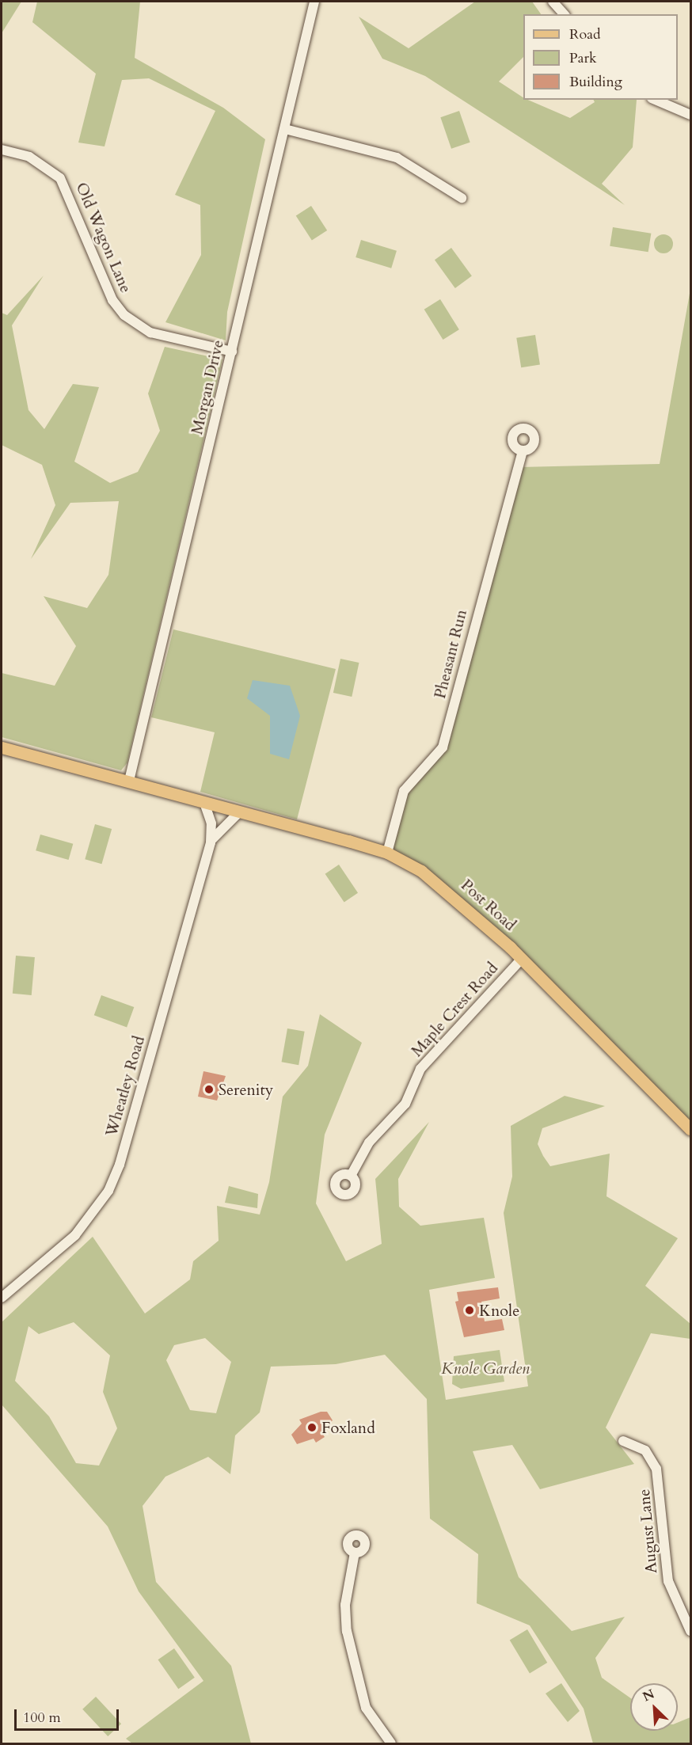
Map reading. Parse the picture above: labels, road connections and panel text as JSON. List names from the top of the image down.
{
  "streets": {
    "main road": ["Post Road"],
    "street": [
      "Old Wagon Lane",
      "Morgan Drive",
      "Pheasant Run",
      "Maple Crest Road",
      "Wheatley Road",
      "August Lane"
    ]
  },
  "crossings": [
    ["Old Wagon Lane", "Morgan Drive"],
    ["Pheasant Run", "Post Road"],
    ["Post Road", "Maple Crest Road"],
    ["Post Road", "Wheatley Road"]
  ],
  "parks": ["Knole Garden"],
  "places": ["Serenity", "Knole", "Foxland"],
  "legend": ["Road", "Park", "Building"],
  "scale_bar": "100 m",
  "north": "top left"
}
